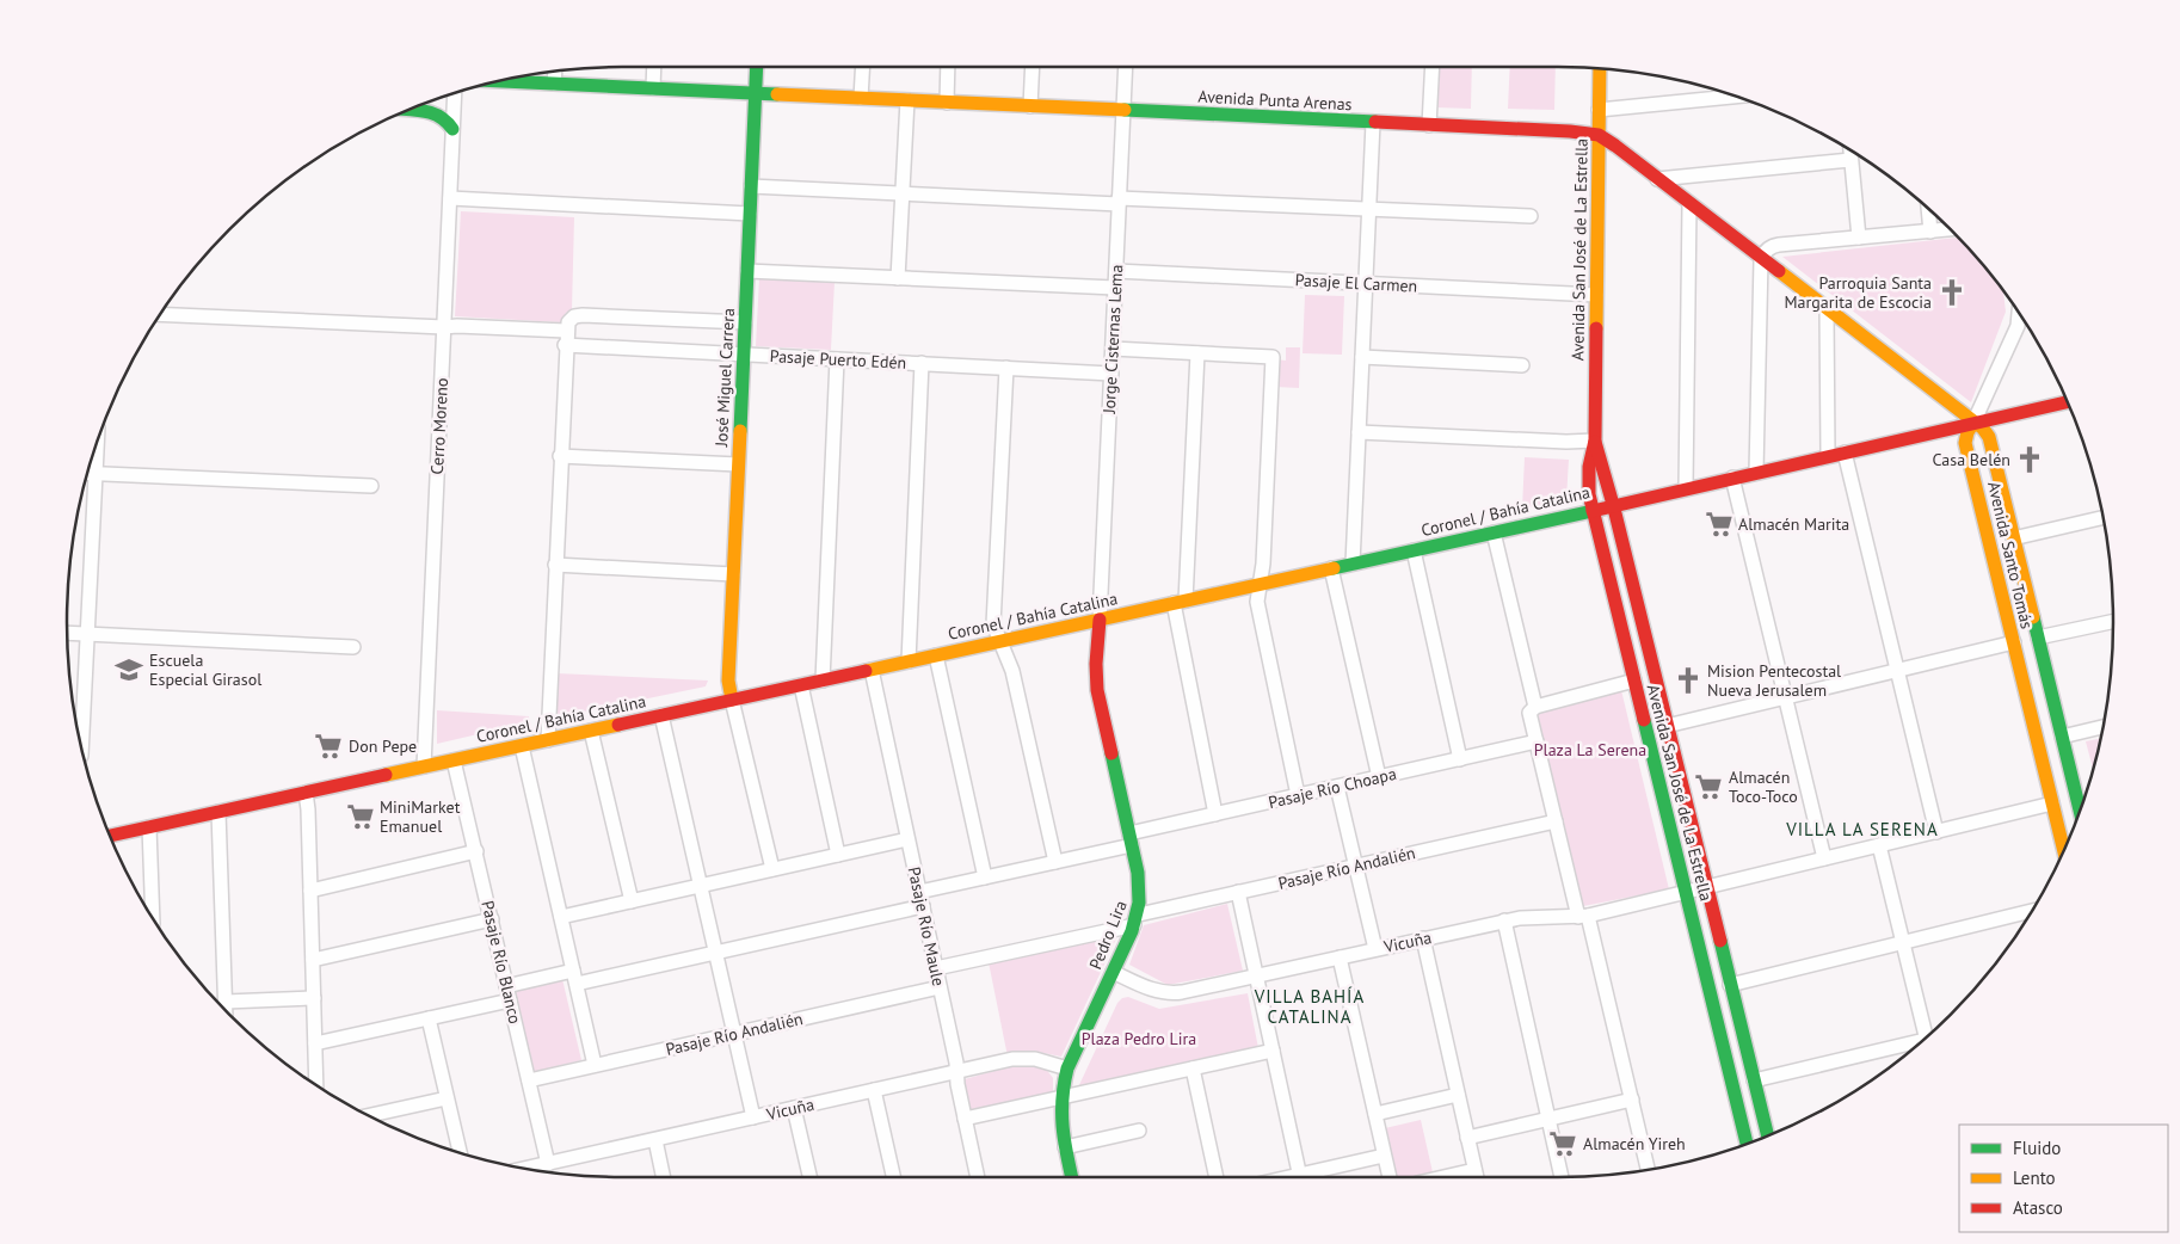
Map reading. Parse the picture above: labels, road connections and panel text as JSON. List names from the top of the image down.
{
  "streets": {
    "main road": [
      "Avenida Punta Arenas",
      "Avenida San José de La Estrella",
      "José Miguel Carrera",
      "Coronel / Bahía Catalina",
      "Avenida Santo Tomás",
      "Pedro Lira"
    ],
    "street": [
      "Pasaje El Carmen",
      "Jorge Cisternas Lema",
      "Pasaje Puerto Edén",
      "Cerro Moreno",
      "Pasaje Río Choapa",
      "Pasaje Río Andalién",
      "Pasaje Río Maule",
      "Vicuña",
      "Pasaje Río Blanco"
    ]
  },
  "crossings": [
    ["Avenida Punta Arenas", "Avenida San José de La Estrella"],
    ["Avenida Punta Arenas", "Jorge Cisternas Lema"],
    ["Avenida Punta Arenas", "José Miguel Carrera"],
    ["Avenida San José de La Estrella", "Pasaje El Carmen"],
    ["Avenida San José de La Estrella", "Coronel / Bahía Catalina"],
    ["Avenida San José de La Estrella", "Vicuña"],
    ["Pasaje El Carmen", "Jorge Cisternas Lema"],
    ["Jorge Cisternas Lema", "Pasaje Puerto Edén"],
    ["Jorge Cisternas Lema", "Coronel / Bahía Catalina"],
    ["Jorge Cisternas Lema", "Pedro Lira"],
    ["Pasaje Puerto Edén", "José Miguel Carrera"],
    ["José Miguel Carrera", "Coronel / Bahía Catalina"],
    ["Cerro Moreno", "Coronel / Bahía Catalina"],
    ["Coronel / Bahía Catalina", "Avenida Santo Tomás"],
    ["Coronel / Bahía Catalina", "Pasaje Río Maule"],
    ["Coronel / Bahía Catalina", "Pedro Lira"],
    ["Coronel / Bahía Catalina", "Pasaje Río Blanco"],
    ["Avenida Santo Tomás", "Vicuña"],
    ["Pasaje Río Choapa", "Pasaje Río Maule"],
    ["Pasaje Río Choapa", "Pedro Lira"],
    ["Pasaje Río Andalién", "Pasaje Río Maule"],
    ["Pasaje Río Andalién", "Pedro Lira"],
    ["Pasaje Río Andalién", "Pasaje Río Blanco"],
    ["Pasaje Río Maule", "Vicuña"],
    ["Pedro Lira", "Vicuña"],
    ["Vicuña", "Pasaje Río Blanco"]
  ],
  "districts": ["VILLA LA SERENA", "VILLA BAHÍA CATALINA"],
  "parks": ["Plaza La Serena", "Plaza Pedro Lira"],
  "places": {
    "church": ["Parroquia Santa Margarita de Escocia", "Casa Belén", "Mision Pentecostal Nueva Jerusalem"],
    "supermarket": [
      "Almacén Marita",
      "Don Pepe",
      "Almacén Toco-Toco",
      "MiniMarket Emanuel",
      "Almacén Yireh"
    ],
    "school or university": ["Escuela Especial Girasol"]
  },
  "legend": ["Fluido", "Lento", "Atasco"]
}
